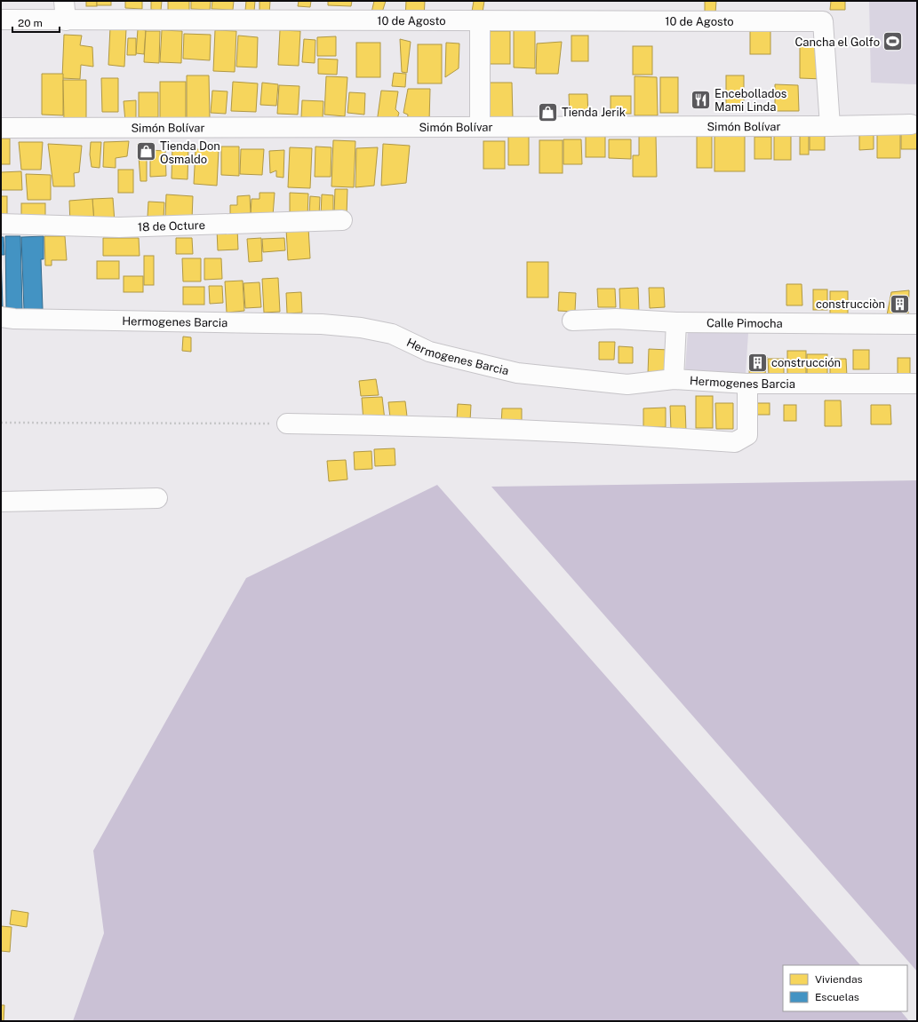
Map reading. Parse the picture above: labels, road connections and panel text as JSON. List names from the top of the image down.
{
  "streets": {
    "street": [
      "10 de Agosto",
      "Simón Bolívar",
      "18 de Octure",
      "Hermogenes Barcia",
      "Calle Pimocha"
    ]
  },
  "crossings": [
    ["10 de Agosto", "Simón Bolívar"]
  ],
  "places": {
    "sports": ["Cancha el Golfo"],
    "restaurant": ["Encebollados Mami Linda"],
    "shop": ["Tienda Jerik", "Tienda Don Osmaldo"],
    "building": ["construcciòn", "construcción"]
  },
  "legend": ["Viviendas", "Escuelas"],
  "scale_bar": "20 m"
}
